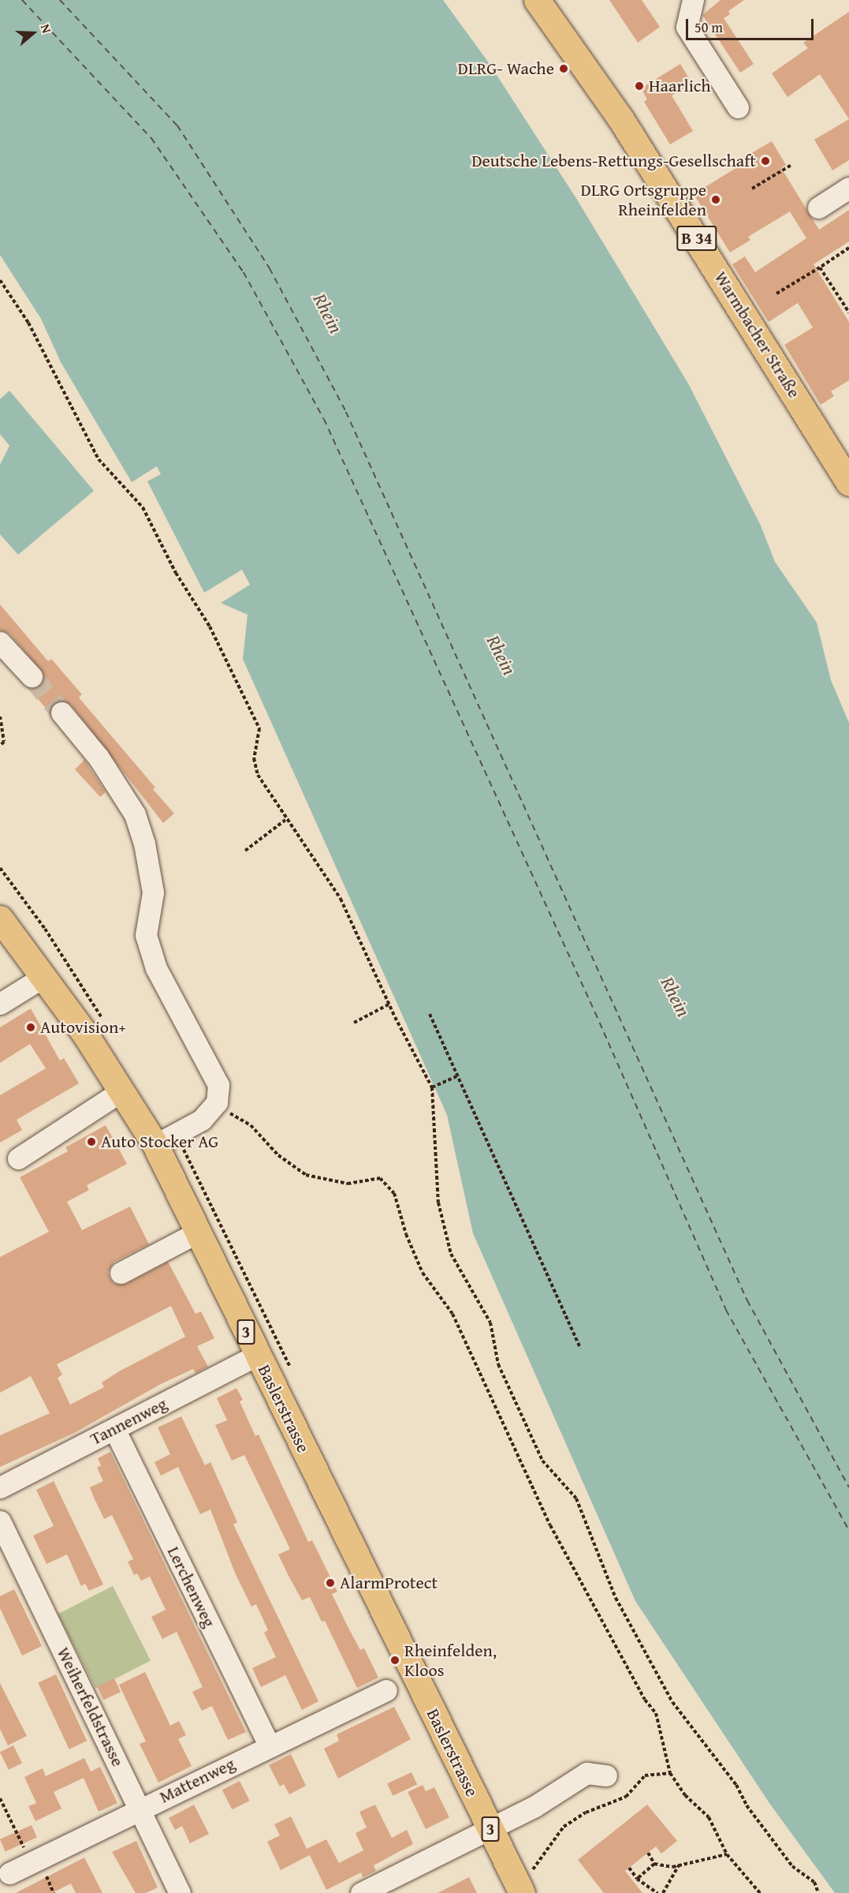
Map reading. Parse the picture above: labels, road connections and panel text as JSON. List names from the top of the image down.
{
  "streets": {
    "main road": [
      "B 34",
      "Warmbacher Straße",
      "3",
      "Baslerstrasse"
    ],
    "street": [
      "Tannenweg",
      "Lerchenweg",
      "Weiherfeldstrasse",
      "Mattenweg"
    ]
  },
  "crossings": [
    ["Baslerstrasse", "Tannenweg"],
    ["Tannenweg", "Lerchenweg"],
    ["Lerchenweg", "Mattenweg"],
    ["Weiherfeldstrasse", "Mattenweg"]
  ],
  "water": ["Rhein"],
  "places": [
    "DLRG- Wache",
    "Haarlich",
    "Deutsche Lebens-Rettungs-Gesellschaft",
    "DLRG Ortsgruppe Rheinfelden",
    "Autovision+",
    "Auto Stocker AG",
    "AlarmProtect",
    "Rheinfelden, Kloos"
  ],
  "scale_bar": "50 m",
  "north": "right"
}
